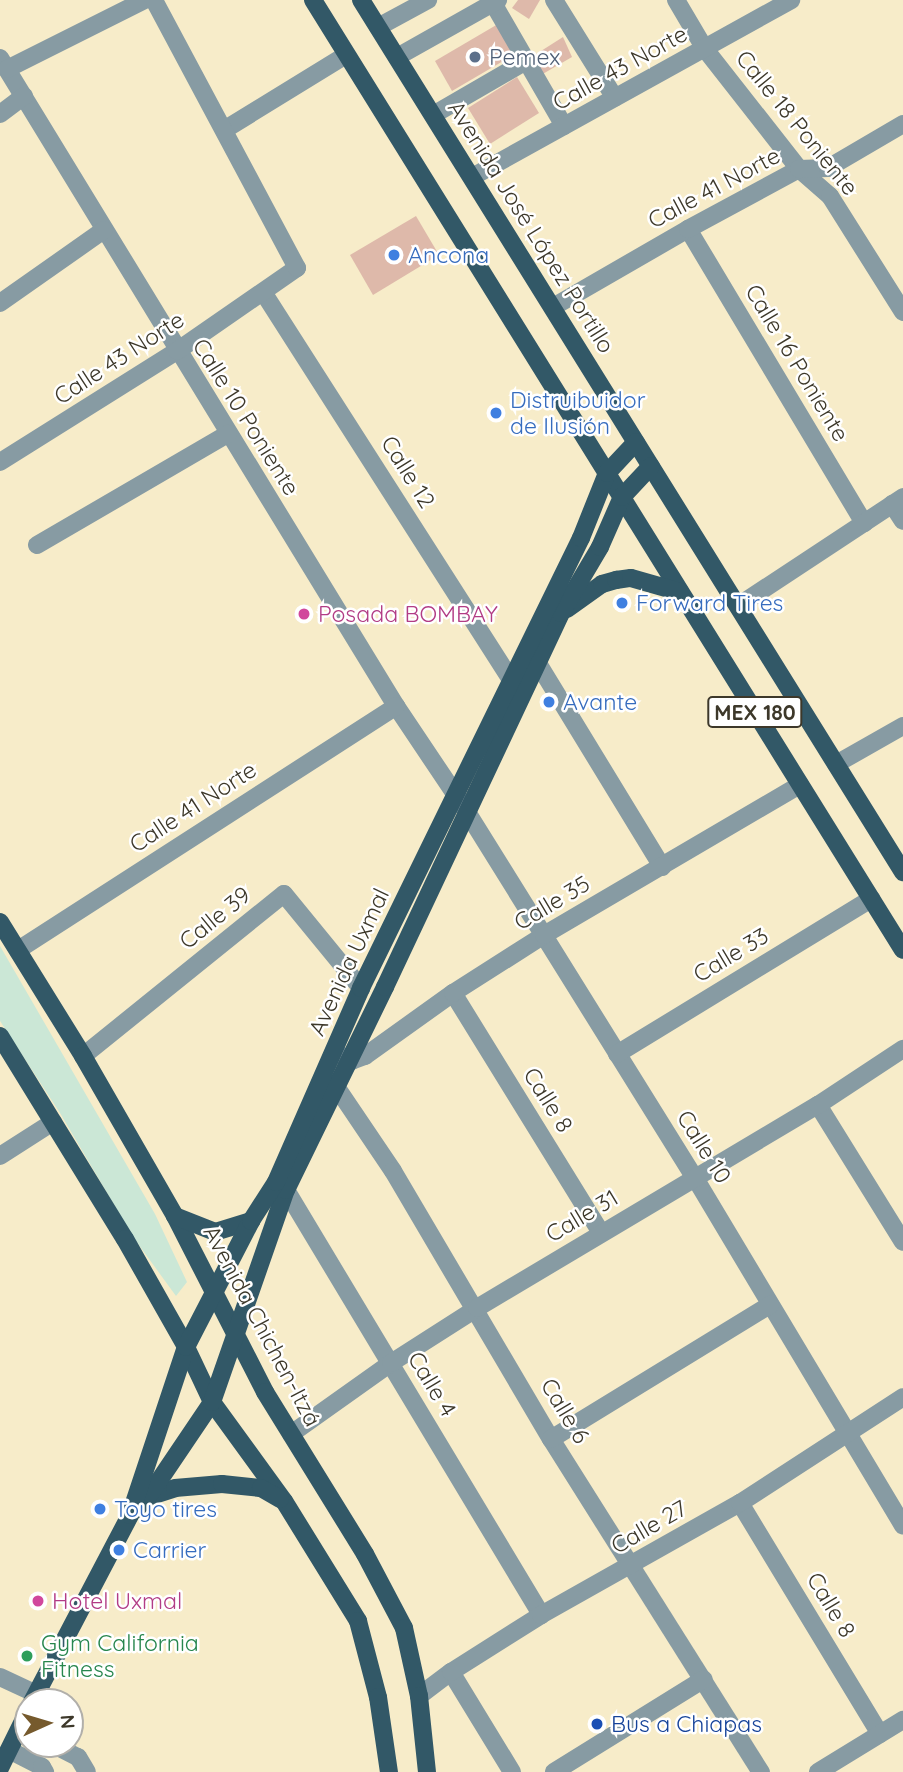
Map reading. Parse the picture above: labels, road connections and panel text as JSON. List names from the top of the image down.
{
  "streets": {
    "main road": [
      "Avenida José López Portillo",
      "MEX 180",
      "Avenida Uxmal",
      "Avenida Chichen-Itzá"
    ],
    "street": [
      "Calle 43 Norte",
      "Calle 18 Poniente",
      "Calle 41 Norte",
      "Calle 16 Poniente",
      "Calle 10 Poniente",
      "Calle 12",
      "Calle 35",
      "Calle 39",
      "Calle 33",
      "Calle 8",
      "Calle 10",
      "Calle 31",
      "Calle 4",
      "Calle 6",
      "Calle 27"
    ]
  },
  "crossings": [
    ["Calle 43 Norte", "Calle 18 Poniente"],
    ["Calle 43 Norte", "Avenida José López Portillo"],
    ["Calle 43 Norte", "Calle 10 Poniente"],
    ["Calle 43 Norte", "Calle 12"],
    ["Calle 18 Poniente", "Calle 41 Norte"],
    ["Calle 41 Norte", "Avenida José López Portillo"],
    ["Calle 41 Norte", "Calle 16 Poniente"],
    ["Calle 41 Norte", "Calle 10 Poniente"],
    ["Calle 41 Norte", "Avenida Chichen-Itzá"],
    ["Avenida José López Portillo", "Avenida Uxmal"],
    ["Calle 10 Poniente", "Avenida Uxmal"],
    ["Calle 10 Poniente", "Calle 10"],
    ["Calle 12", "Avenida Uxmal"],
    ["MEX 180", "Calle 35"],
    ["MEX 180", "Calle 33"],
    ["MEX 180", "Avenida Uxmal"],
    ["Calle 35", "Avenida Uxmal"],
    ["Calle 35", "Calle 8"],
    ["Calle 35", "Calle 10"],
    ["Calle 39", "Avenida Uxmal"],
    ["Calle 39", "Avenida Chichen-Itzá"],
    ["Calle 33", "Calle 10"],
    ["Avenida Uxmal", "Calle 10"],
    ["Avenida Uxmal", "Avenida Chichen-Itzá"],
    ["Avenida Uxmal", "Calle 4"],
    ["Avenida Uxmal", "Calle 6"],
    ["Calle 8", "Calle 31"],
    ["Calle 8", "Calle 27"],
    ["Calle 10", "Calle 31"],
    ["Calle 10", "Calle 27"],
    ["Calle 31", "Avenida Chichen-Itzá"],
    ["Calle 31", "Calle 4"],
    ["Calle 31", "Calle 6"],
    ["Avenida Chichen-Itzá", "Calle 27"],
    ["Calle 4", "Calle 27"],
    ["Calle 6", "Calle 27"]
  ],
  "places": [
    "Pemex",
    "Ancona",
    "Distruibuidor de Ilusión",
    "Forward Tires",
    "Posada BOMBAY",
    "Avante",
    "Toyo tires",
    "Carrier",
    "Hotel Uxmal",
    "Gym California Fitness",
    "Bus a Chiapas"
  ],
  "north": "right"
}
